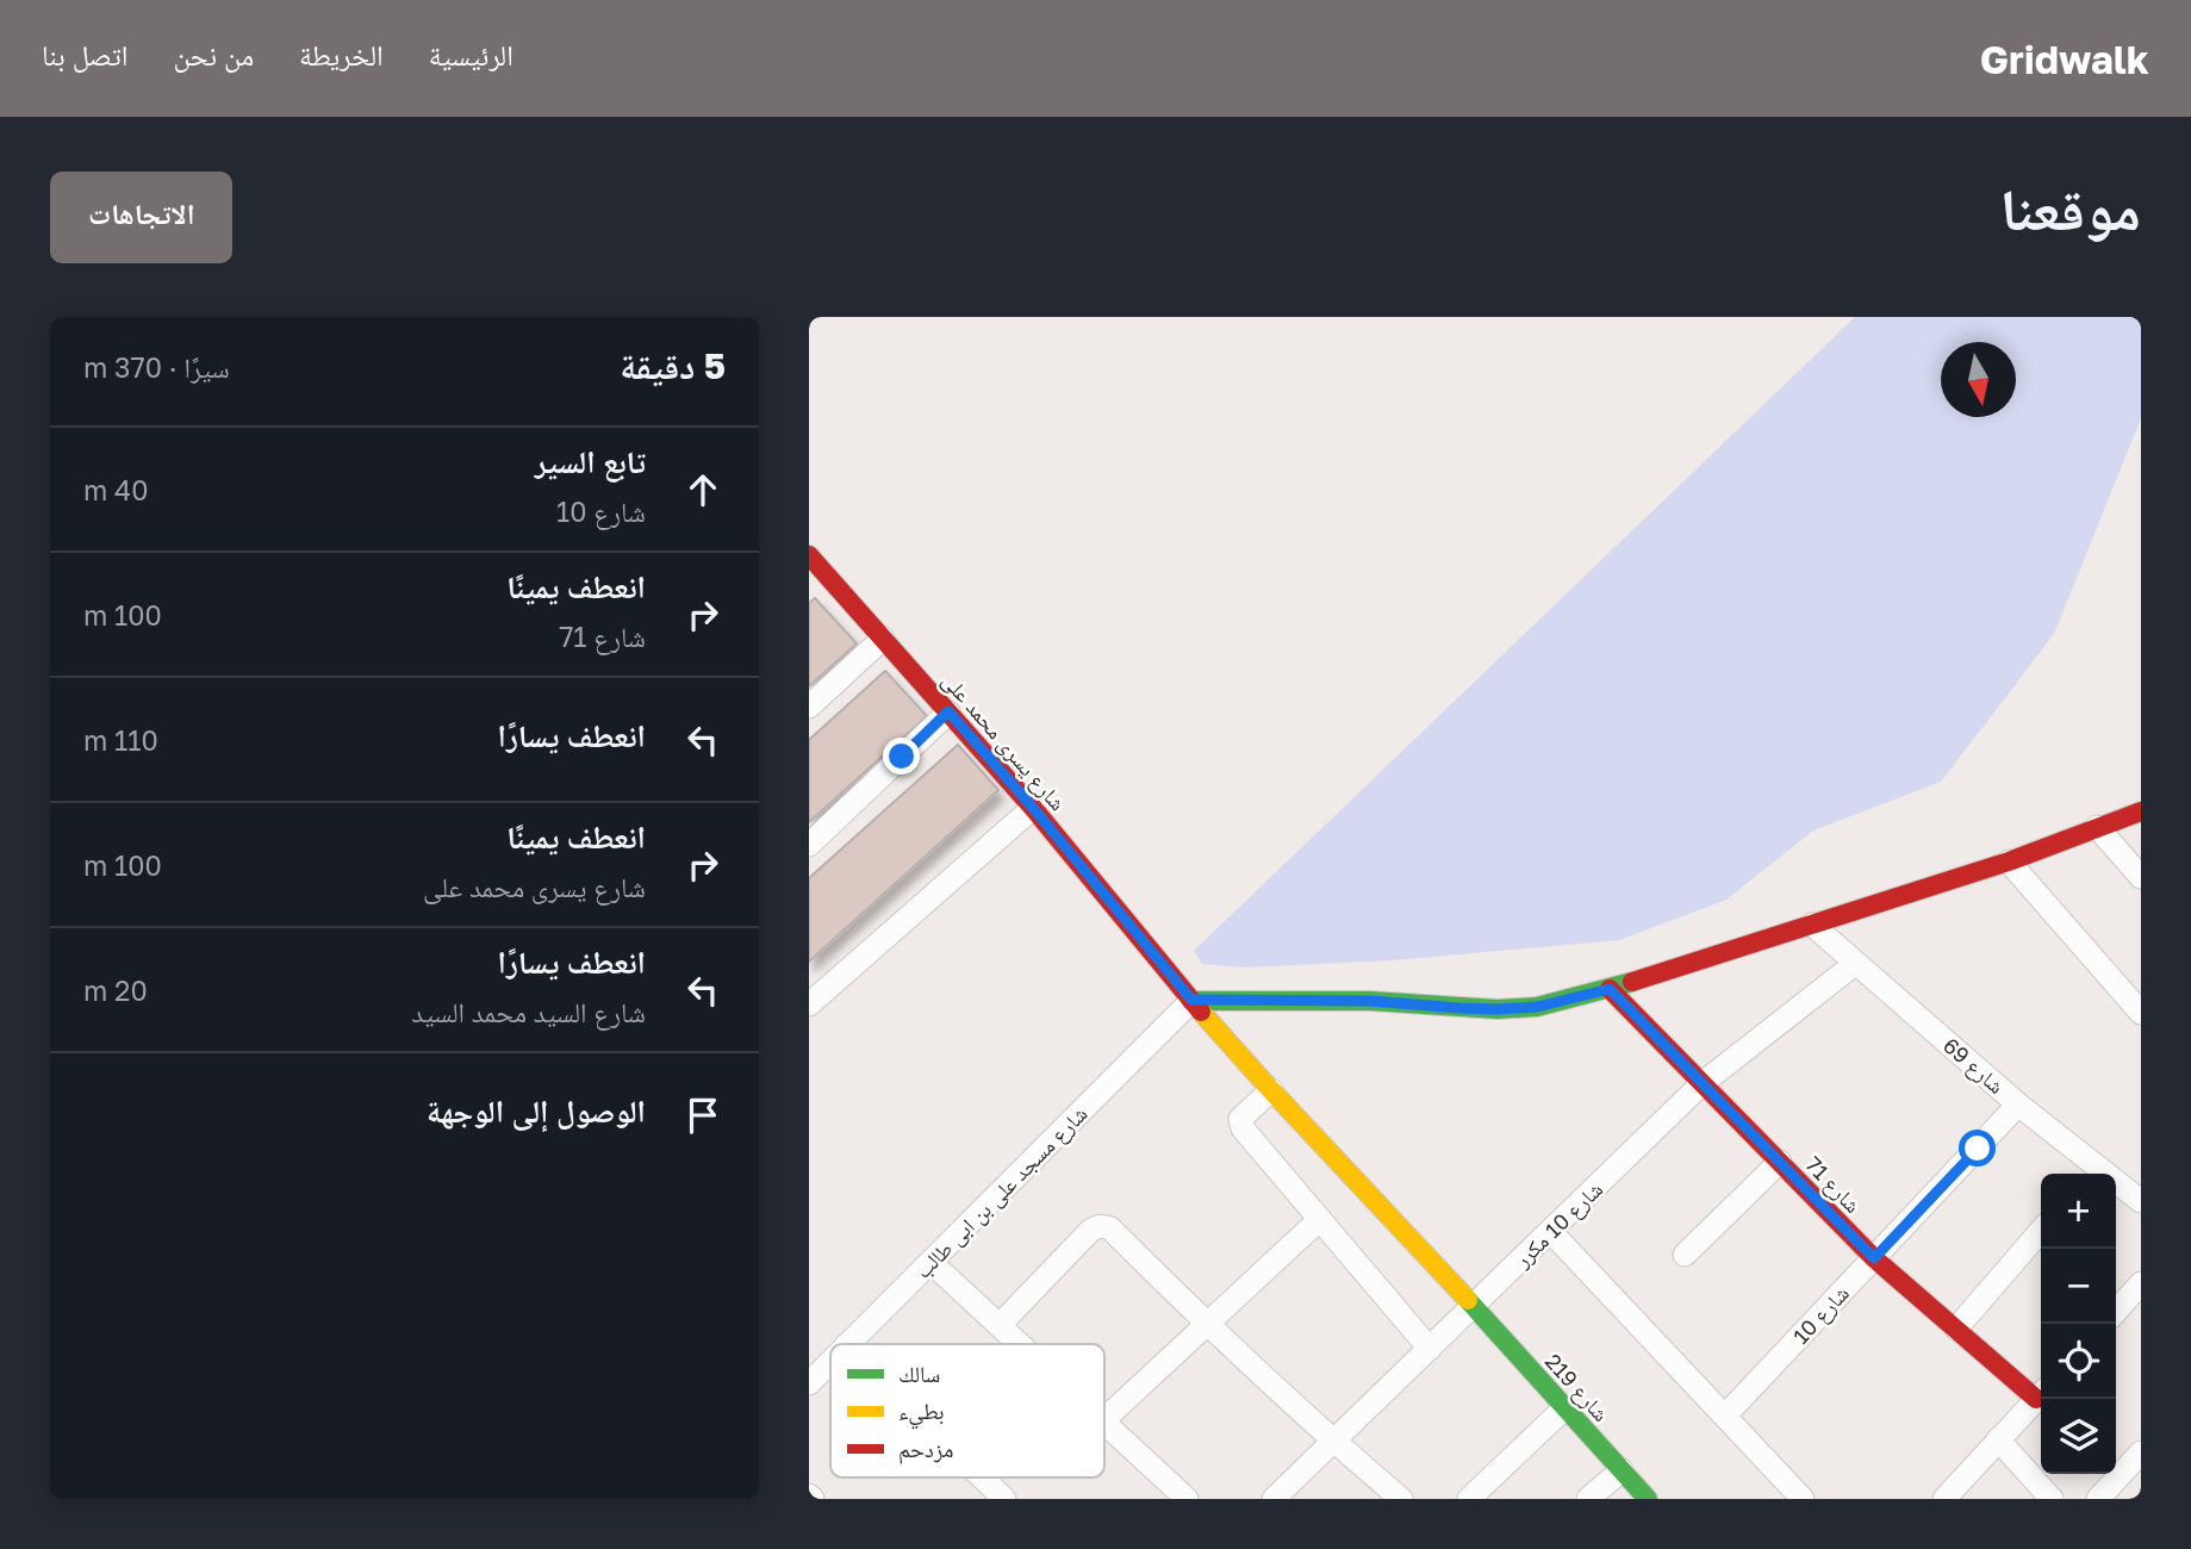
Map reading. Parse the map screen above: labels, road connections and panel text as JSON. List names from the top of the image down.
{
  "streets": {
    "street": [
      "شارع يسرى محمد على",
      "شارع 69",
      "شارع 71",
      "شارع مسجد على بن ابى طالب",
      "شارع 10 مكرر",
      "شارع 10",
      "شارع 219"
    ]
  },
  "crossings": [
    ["شارع يسرى محمد على", "شارع مسجد على بن ابى طالب"],
    ["شارع يسرى محمد على", "شارع 219"],
    ["شارع 69", "شارع 10 مكرر"],
    ["شارع 69", "شارع 10"],
    ["شارع 71", "شارع 10 مكرر"],
    ["شارع 71", "شارع 10"],
    ["شارع 10 مكرر", "شارع 219"]
  ],
  "legend": ["سالك", "بطيء", "مزدحم"],
  "north": "bottom",
  "page": {
    "header": "Gridwalk",
    "nav": [
      "الرئيسية",
      "الخريطة",
      "من نحن",
      "اتصل بنا"
    ],
    "title": "موقعنا",
    "buttons": "الاتجاهات",
    "heading": ["5 دقيقة", "سيرًا · 370 m"],
    "list": [
      ["تابع السير", "شارع 10", "40 m"],
      ["انعطف يمينًا", "شارع 71", "100 m"],
      ["انعطف يسارًا", "110 m"],
      ["انعطف يمينًا", "شارع يسرى محمد على", "100 m"],
      ["انعطف يسارًا", "شارع السيد محمد السيد", "20 m"],
      "الوصول إلى الوجهة"
    ],
    "map_buttons": ["+", "−"]
  }
}
